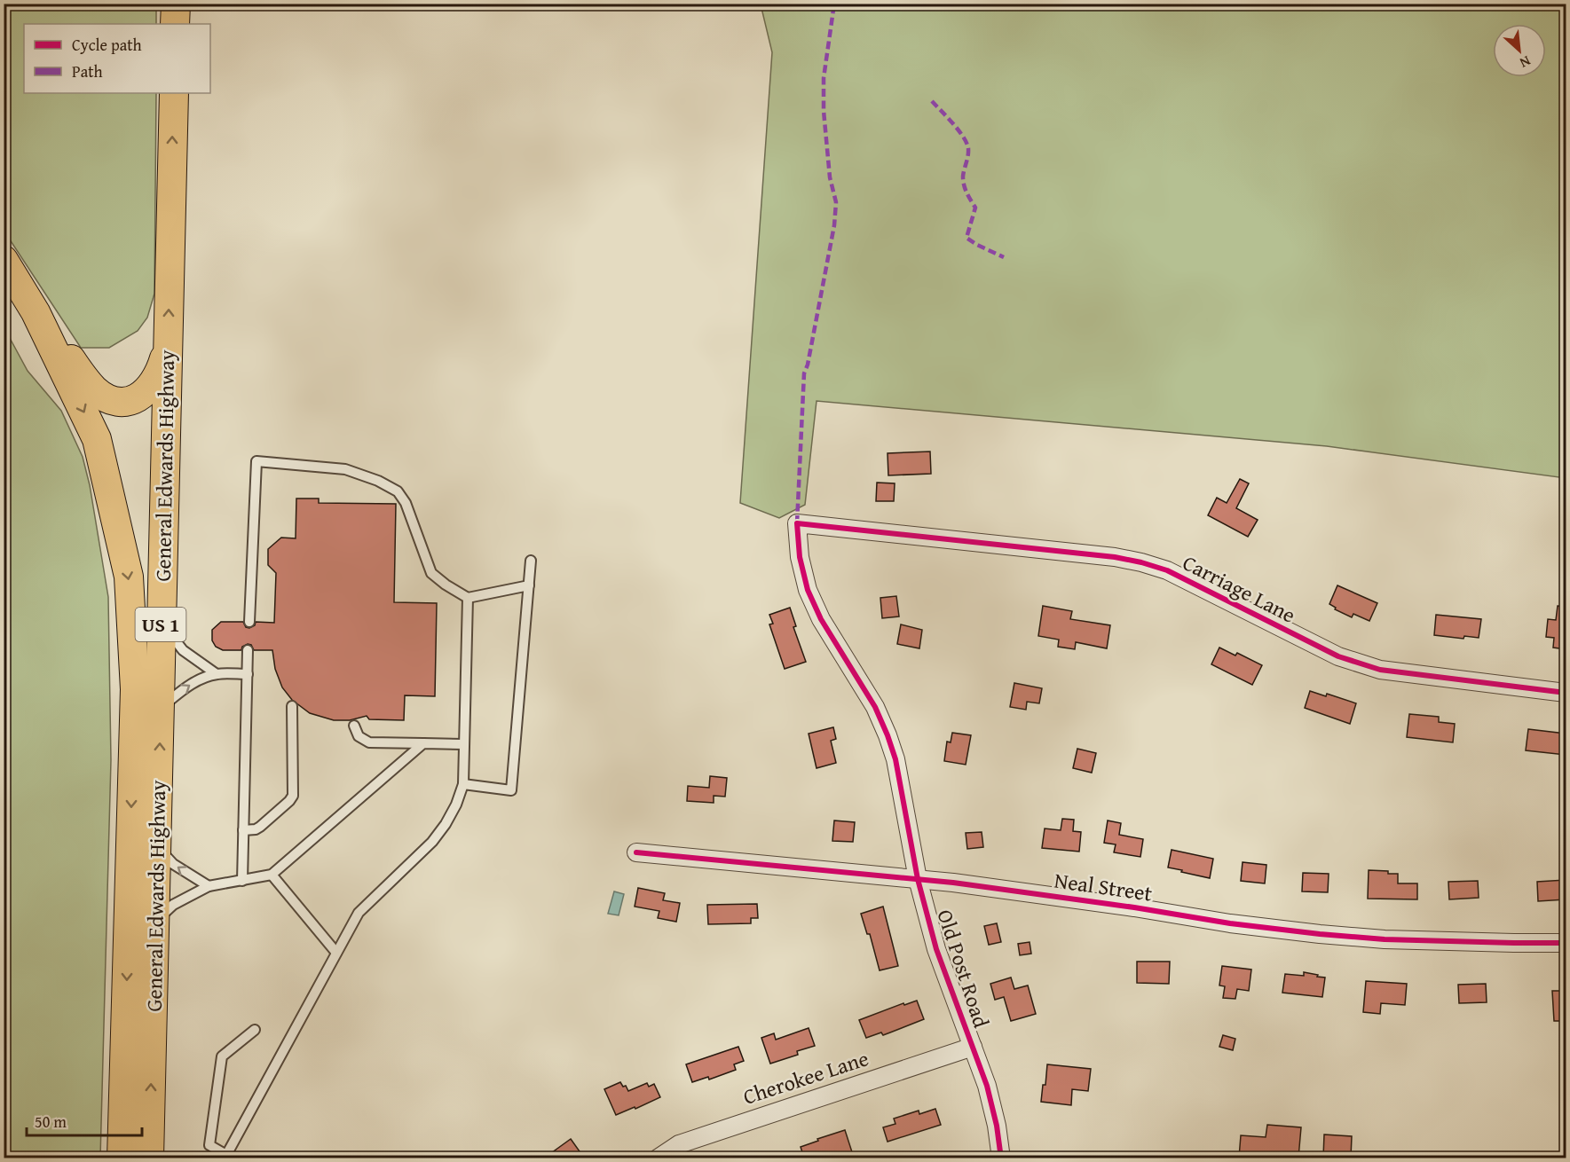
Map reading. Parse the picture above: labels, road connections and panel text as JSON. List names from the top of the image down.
{
  "streets": {
    "main road": ["General Edwards Highway", "US 1"],
    "street": [
      "Carriage Lane",
      "Neal Street",
      "Old Post Road",
      "Cherokee Lane"
    ]
  },
  "crossings": [
    ["Carriage Lane", "Old Post Road"],
    ["Neal Street", "Old Post Road"],
    ["Old Post Road", "Cherokee Lane"]
  ],
  "legend": ["Cycle path", "Path"],
  "scale_bar": "50 m",
  "north": "bottom right"
}
